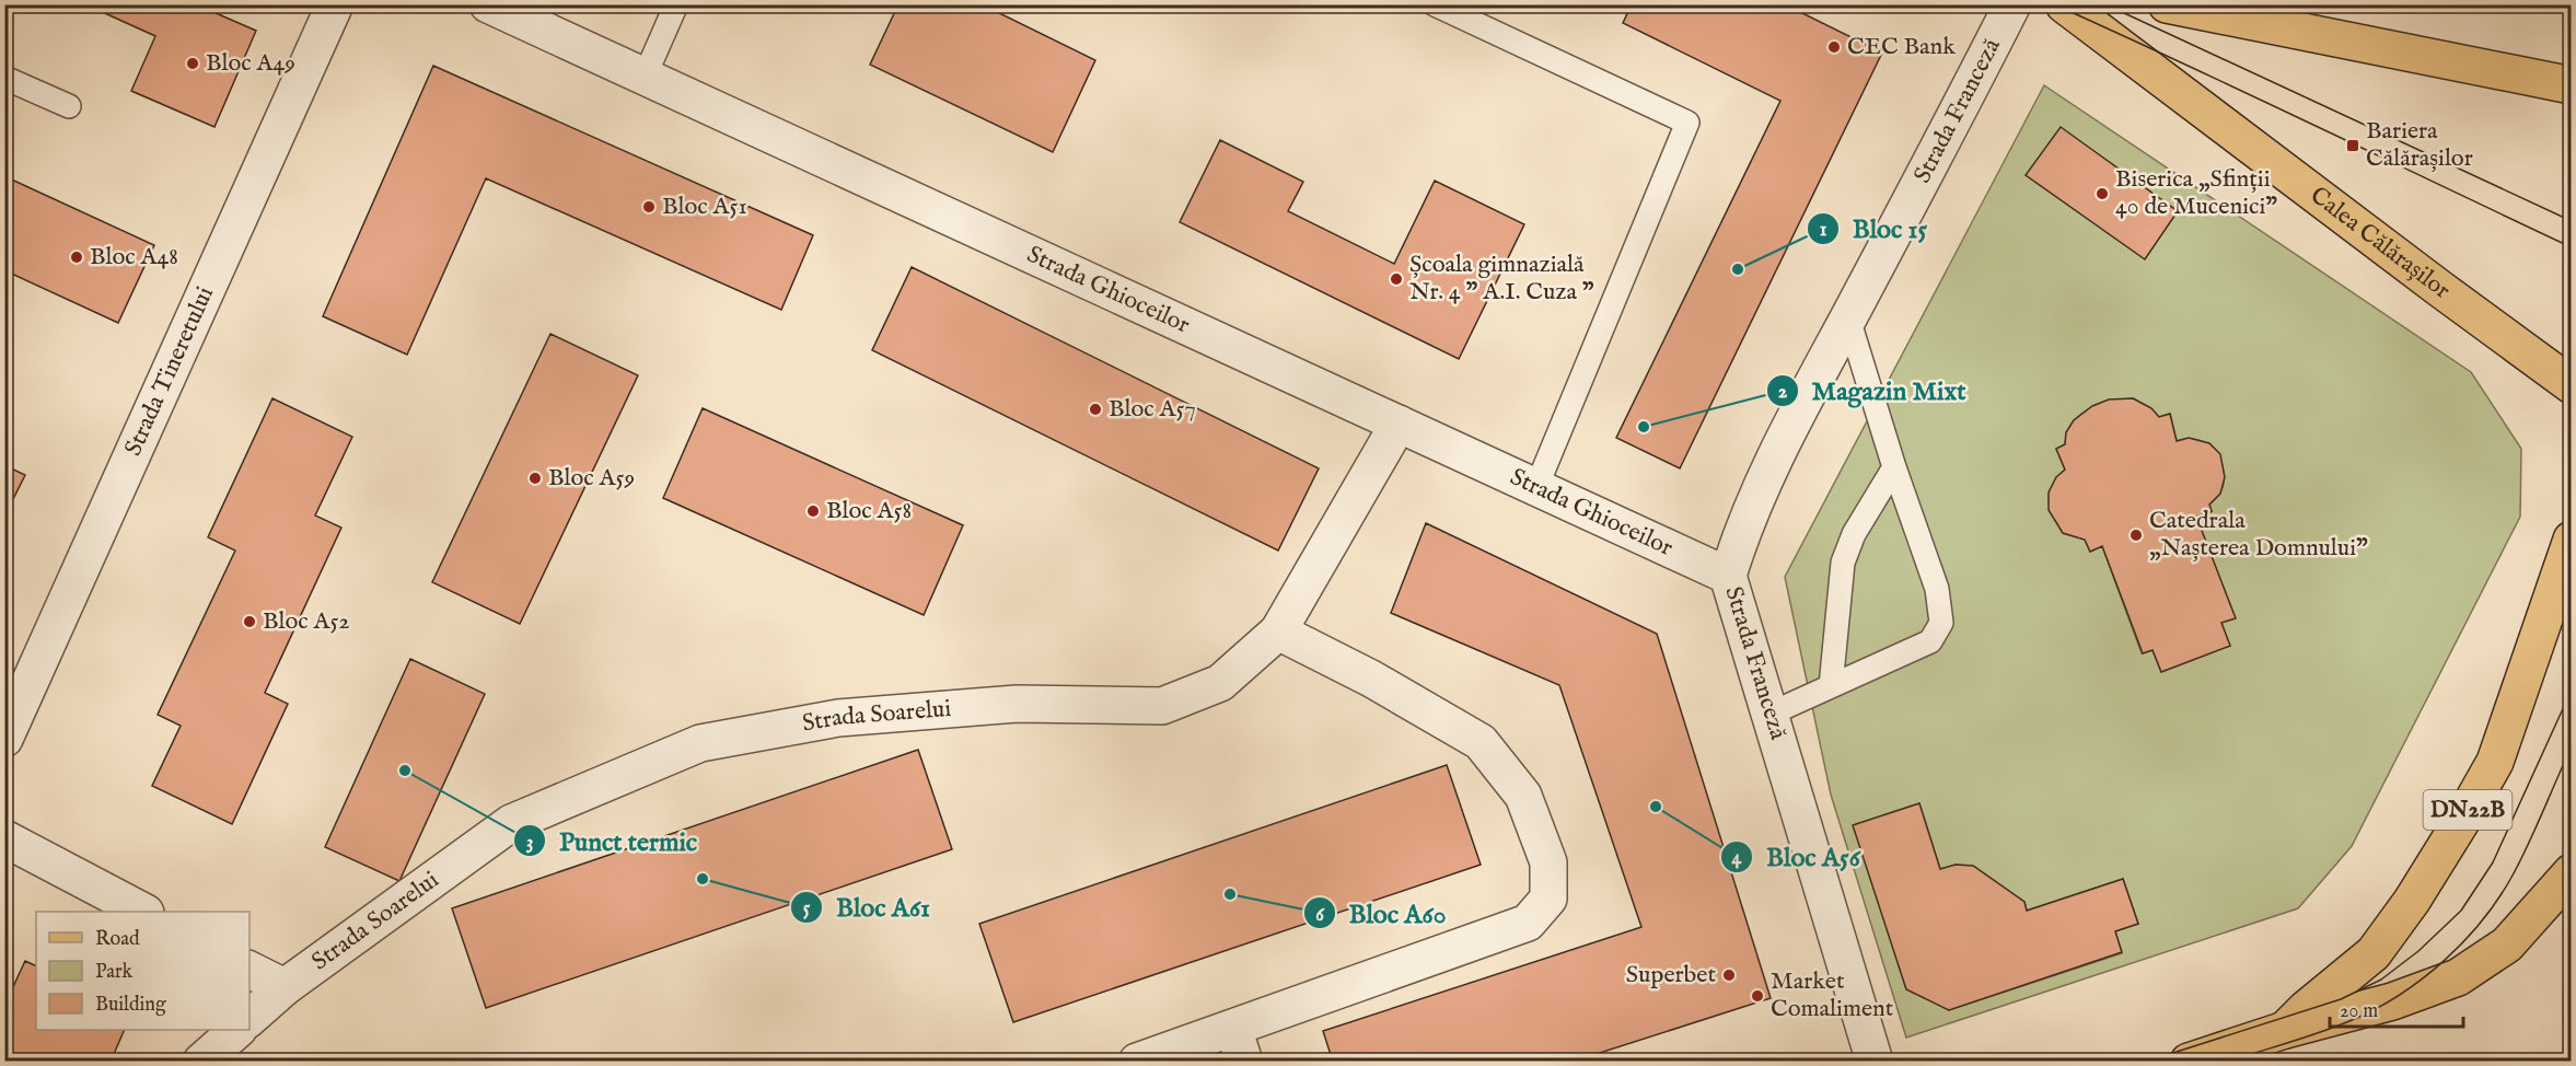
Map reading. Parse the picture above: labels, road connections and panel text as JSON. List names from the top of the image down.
{
  "streets": {
    "main road": ["Calea Călărașilor", "DN22B"],
    "street": [
      "Strada Franceză",
      "Strada Ghioceilor",
      "Strada Tineretului",
      "Strada Soarelui"
    ]
  },
  "crossings": [
    ["Strada Franceză", "Strada Ghioceilor"],
    ["Strada Ghioceilor", "Strada Soarelui"]
  ],
  "places": {
    "other": [
      "CEC Bank",
      "Bloc A49",
      "Biserica „Sfinții 40 de Mucenici\"",
      "Bloc A51",
      "Bloc A48",
      "Bloc 15",
      "Școala gimnazială Nr. 4 \" A.I. Cuza \"",
      "Bloc A57",
      "Magazin Mixt",
      "Bloc A59",
      "Bloc A58",
      "Catedrala „Nașterea Domnului\"",
      "Bloc A52",
      "Punct termic",
      "Bloc A56",
      "Bloc A61",
      "Bloc A60",
      "Superbet",
      "Market Comaliment"
    ],
    "transit": ["Bariera Călărașilor"]
  },
  "legend": ["Road", "Park", "Building"],
  "scale_bar": "20 m"
}
